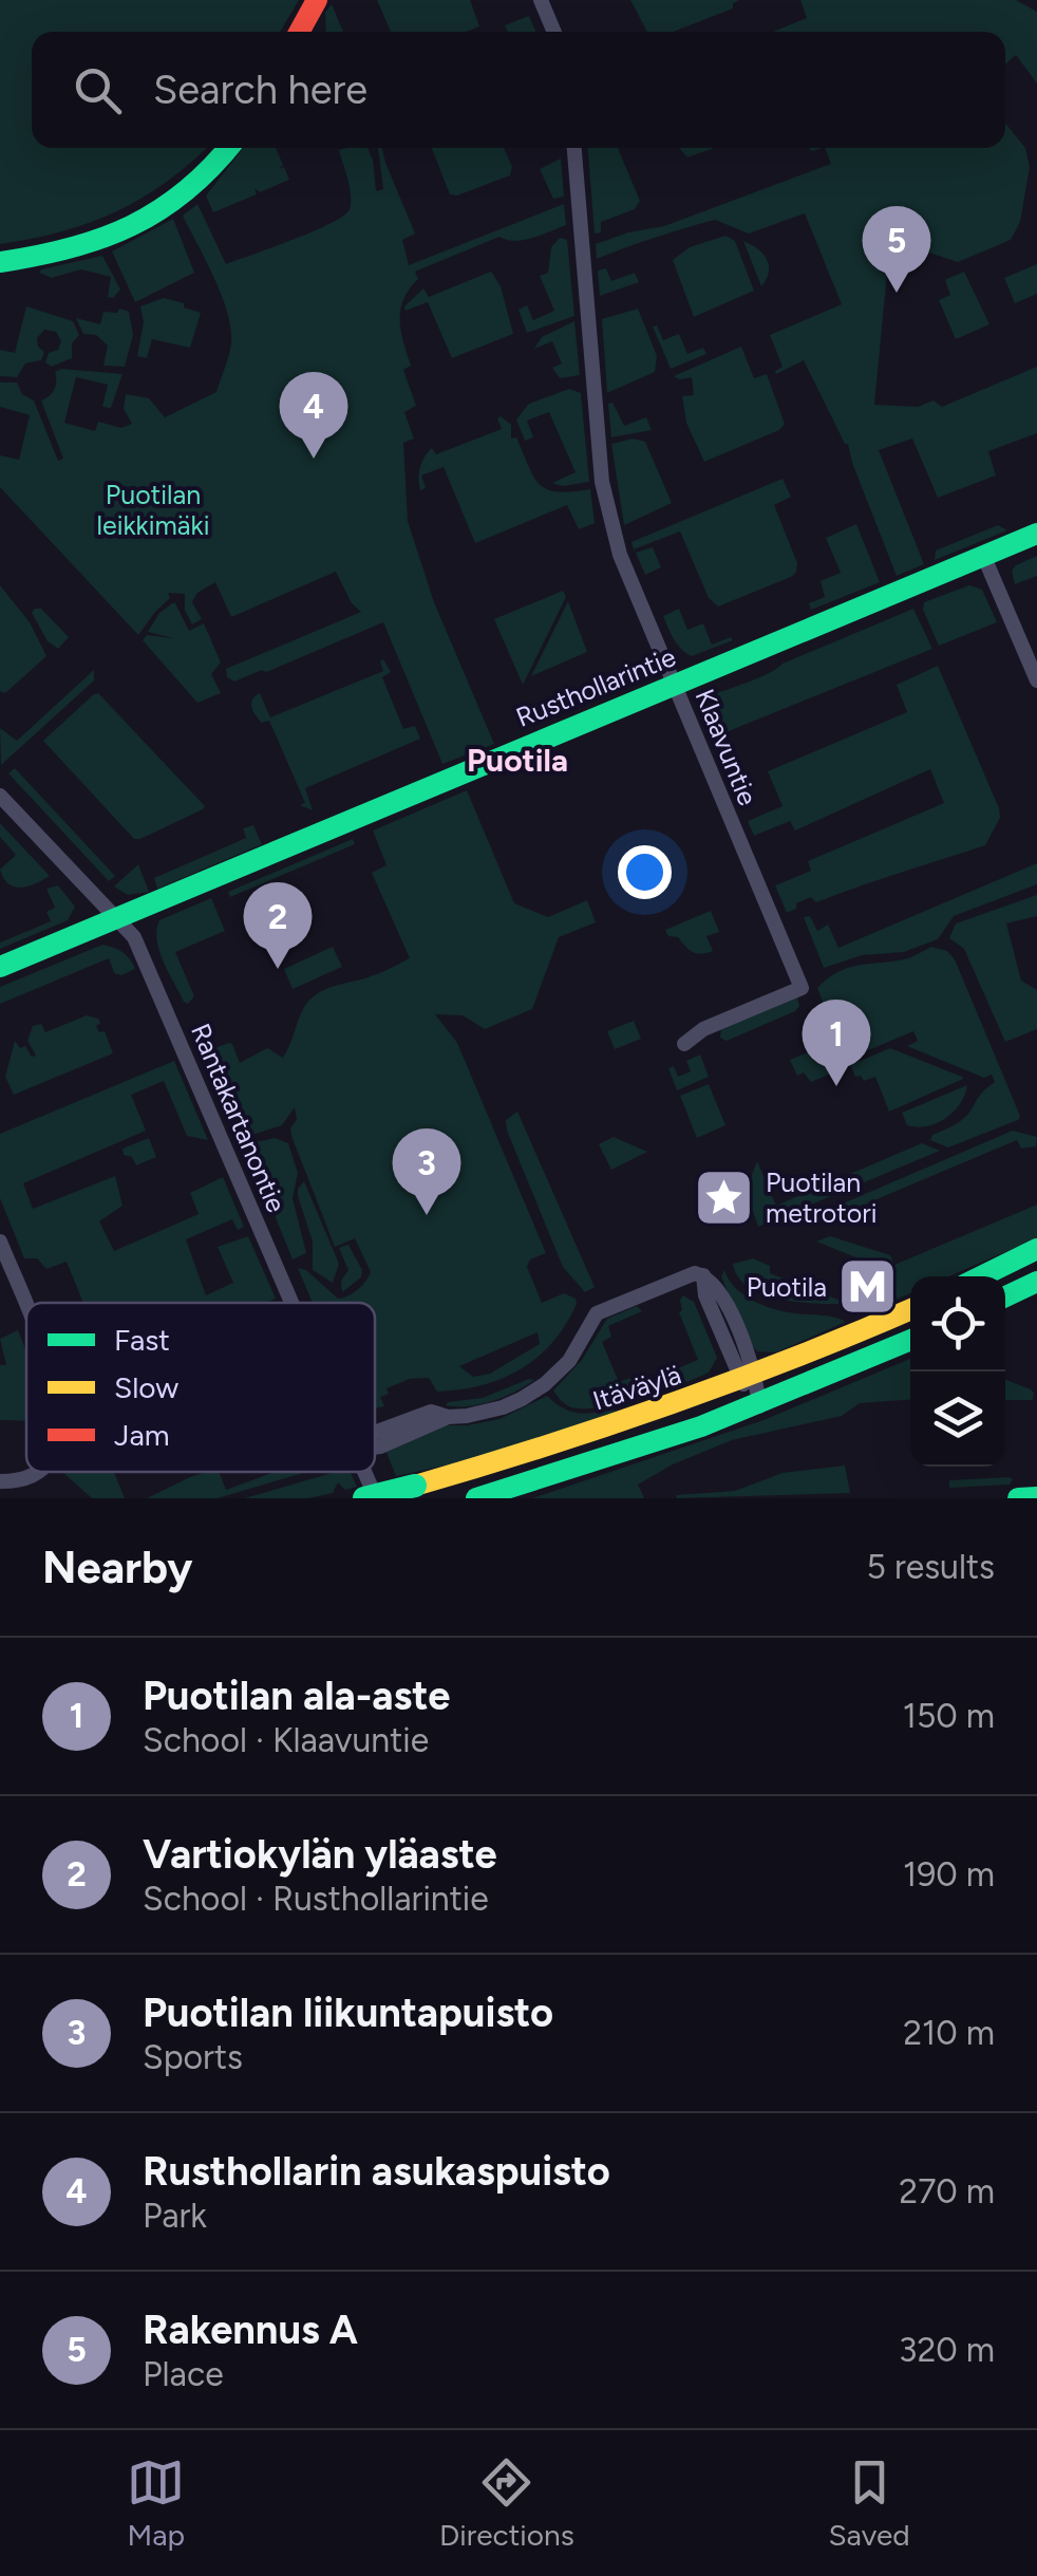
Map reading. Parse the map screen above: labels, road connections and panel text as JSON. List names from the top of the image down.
{
  "streets": {
    "main road": ["Rusthollarintie", "Itäväylä"],
    "street": ["Klaavuntie", "Rantakartanontie"]
  },
  "crossings": [
    ["Rusthollarintie", "Klaavuntie"],
    ["Rusthollarintie", "Rantakartanontie"]
  ],
  "districts": ["Puotila"],
  "parks": ["Puotilan leikkimäki"],
  "places": {
    "place": ["Puotilan metrotori"],
    "metro station": ["Puotila"]
  },
  "legend": ["Fast", "Slow", "Jam"],
  "page": {
    "search": "Search here",
    "pins": [
      "5",
      "4",
      "2",
      "1",
      "3"
    ],
    "heading": ["Nearby", "5 results"],
    "list": [
      {
        "mark": "1",
        "name": "Puotilan ala-aste",
        "note": "School · Klaavuntie",
        "value": "150 m"
      },
      {
        "mark": "2",
        "name": "Vartiokylän yläaste",
        "note": "School · Rusthollarintie",
        "value": "190 m"
      },
      {
        "mark": "3",
        "name": "Puotilan liikuntapuisto",
        "note": "Sports",
        "value": "210 m"
      },
      {
        "mark": "4",
        "name": "Rusthollarin asukaspuisto",
        "note": "Park",
        "value": "270 m"
      },
      {
        "mark": "5",
        "name": "Rakennus A",
        "note": "Place",
        "value": "320 m"
      }
    ],
    "nav": ["Map", "Directions", "Saved"]
  }
}
